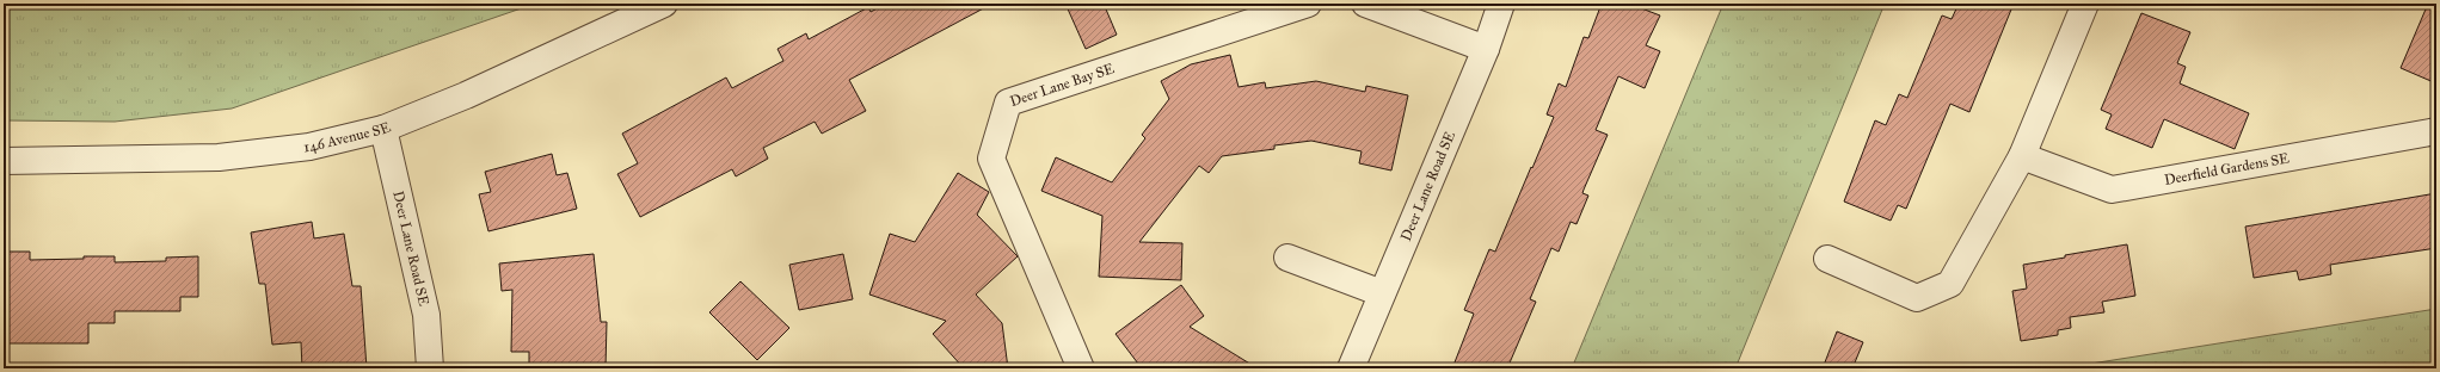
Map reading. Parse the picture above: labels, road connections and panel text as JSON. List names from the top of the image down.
{
  "streets": {
    "street": [
      "Deer Lane Bay SE",
      "146 Avenue SE",
      "Deerfield Gardens SE",
      "Deer Lane Road SE"
    ]
  },
  "crossings": [
    ["146 Avenue SE", "Deer Lane Road SE"]
  ]
}
